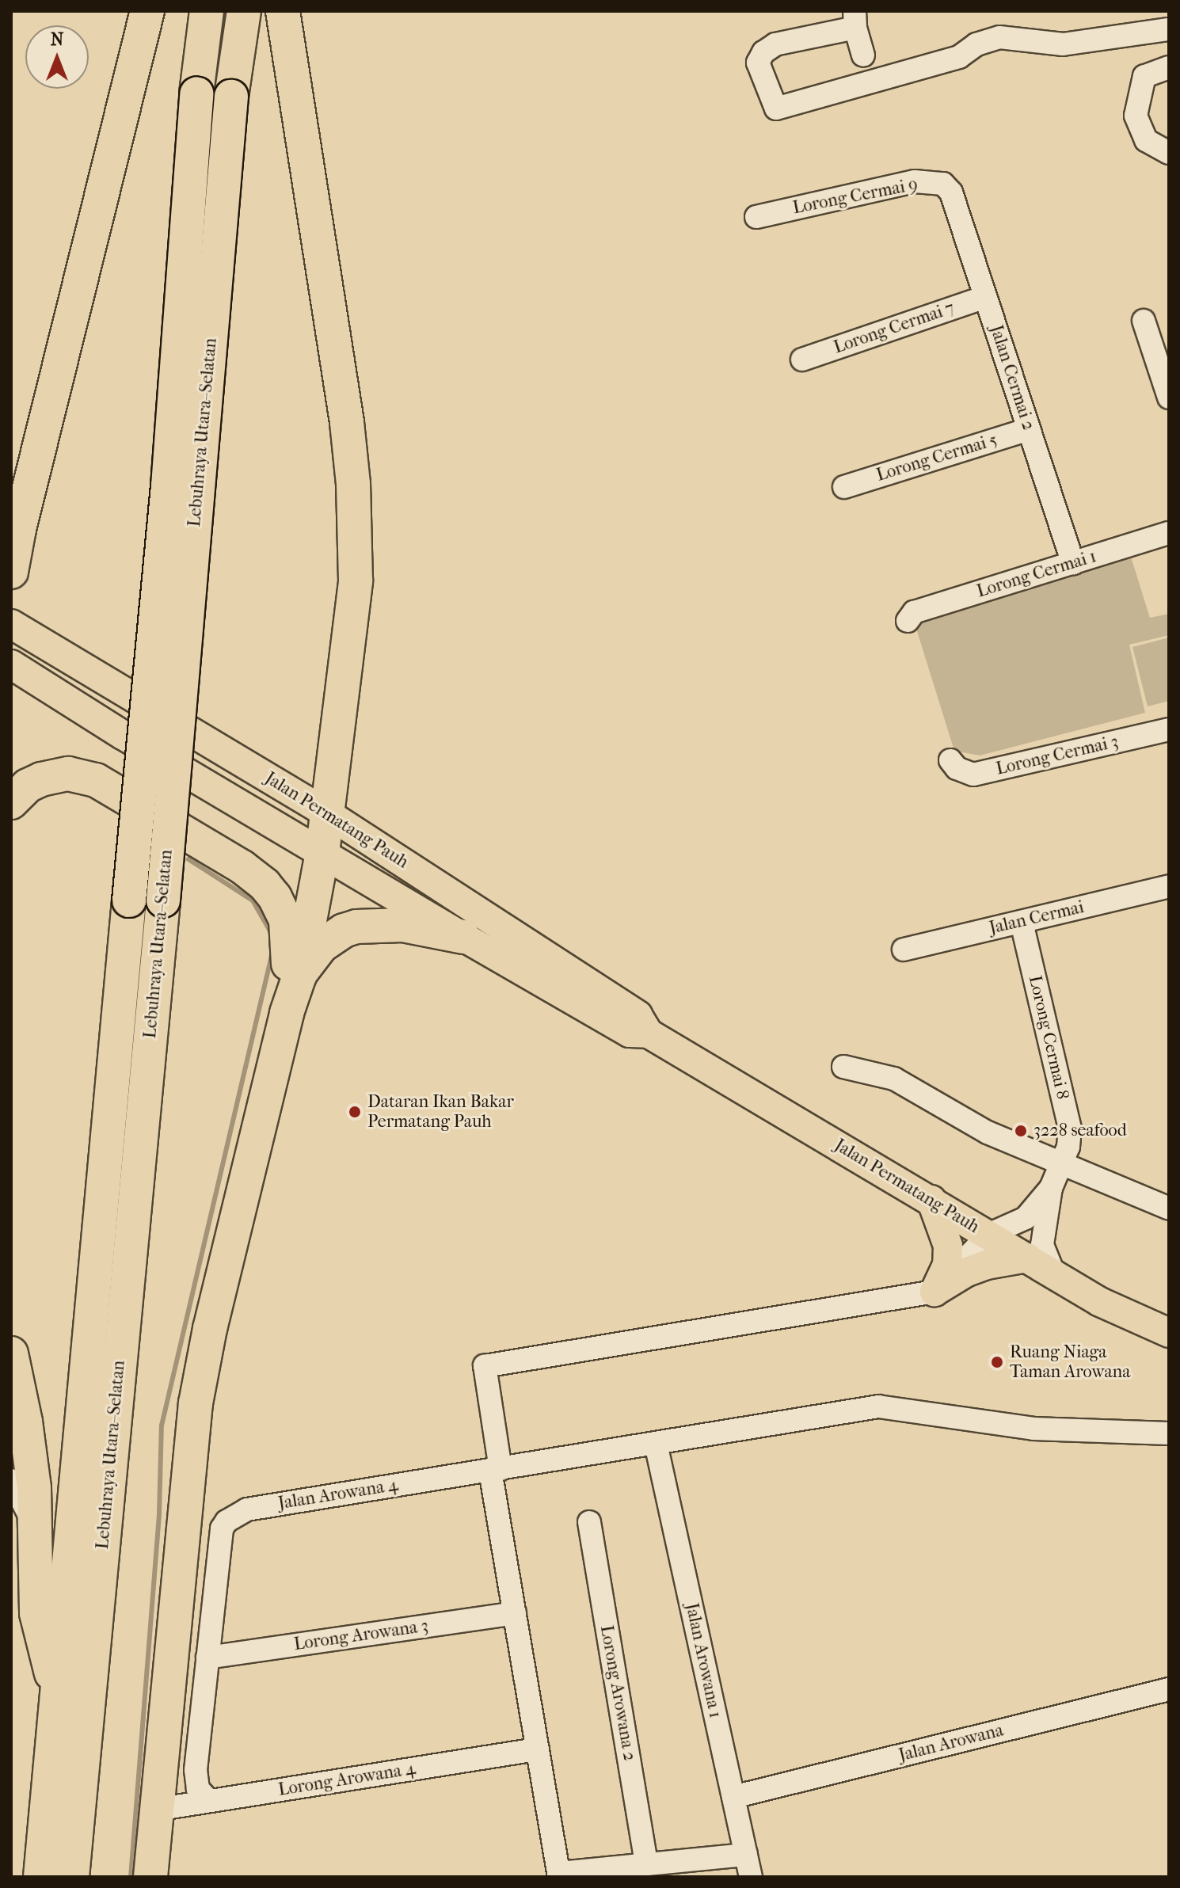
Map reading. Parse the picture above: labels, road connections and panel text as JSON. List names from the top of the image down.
{
  "streets": {
    "highway": ["Lebuhraya Utara–Selatan"],
    "main road": ["Jalan Permatang Pauh"],
    "street": [
      "Lorong Cermai 9",
      "Lorong Cermai 7",
      "Jalan Cermai 2",
      "Lorong Cermai 5",
      "Lorong Cermai 1",
      "Lorong Cermai 3",
      "Jalan Cermai",
      "Lorong Cermai 8",
      "Jalan Arowana 4",
      "Lorong Arowana 3",
      "Jalan Arowana 1",
      "Lorong Arowana 2",
      "Jalan Arowana",
      "Lorong Arowana 4"
    ]
  },
  "crossings": [
    ["Lorong Cermai 9", "Jalan Cermai 2"],
    ["Lorong Cermai 7", "Jalan Cermai 2"],
    ["Jalan Cermai 2", "Lorong Cermai 5"],
    ["Jalan Cermai 2", "Lorong Cermai 1"],
    ["Jalan Permatang Pauh", "Lorong Cermai 8"],
    ["Jalan Cermai", "Lorong Cermai 8"],
    ["Jalan Arowana 4", "Lorong Arowana 3"],
    ["Jalan Arowana 4", "Jalan Arowana 1"],
    ["Jalan Arowana 4", "Lorong Arowana 4"],
    ["Jalan Arowana 1", "Jalan Arowana"]
  ],
  "places": ["Dataran Ikan Bakar Permatang Pauh", "3228 seafood", "Ruang Niaga Taman Arowana"],
  "north": "top"
}
